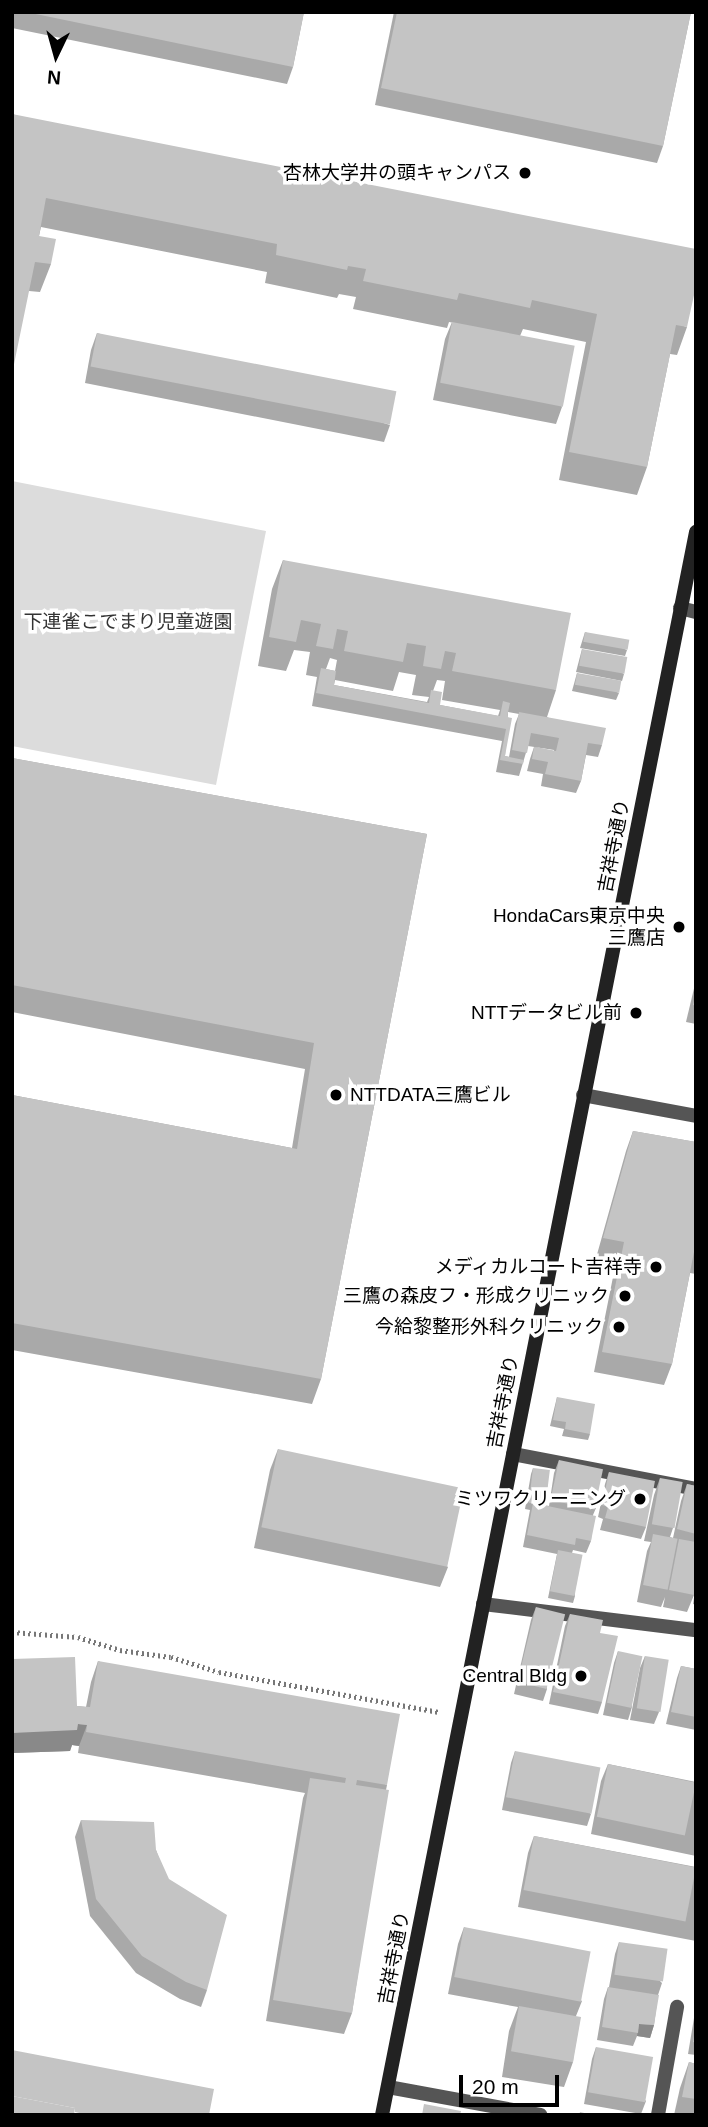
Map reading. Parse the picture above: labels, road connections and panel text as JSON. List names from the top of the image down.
{
  "streets": {
    "main road": ["吉祥寺通り"]
  },
  "parks": ["下連雀こでまり児童遊園"],
  "places": [
    "杏林大学井の頭キャンパス",
    "HondaCars東京中央 三鷹店",
    "NTTデータビル前",
    "NTTDATA三鷹ビル",
    "メディカルコート吉祥寺",
    "三鷹の森皮フ・形成クリニック",
    "今給黎整形外科クリニック",
    "ミツワクリーニング",
    "Central Bldg"
  ],
  "scale_bar": "20 m",
  "north": "bottom"
}
